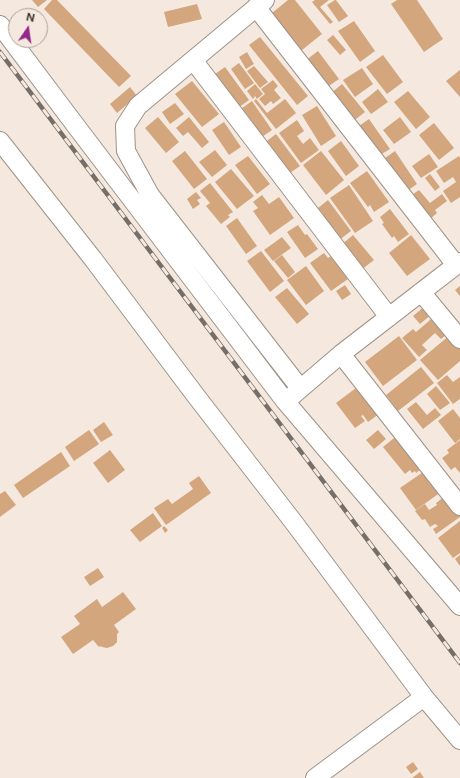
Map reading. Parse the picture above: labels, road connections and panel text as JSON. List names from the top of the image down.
{
  "north": "top"
}
